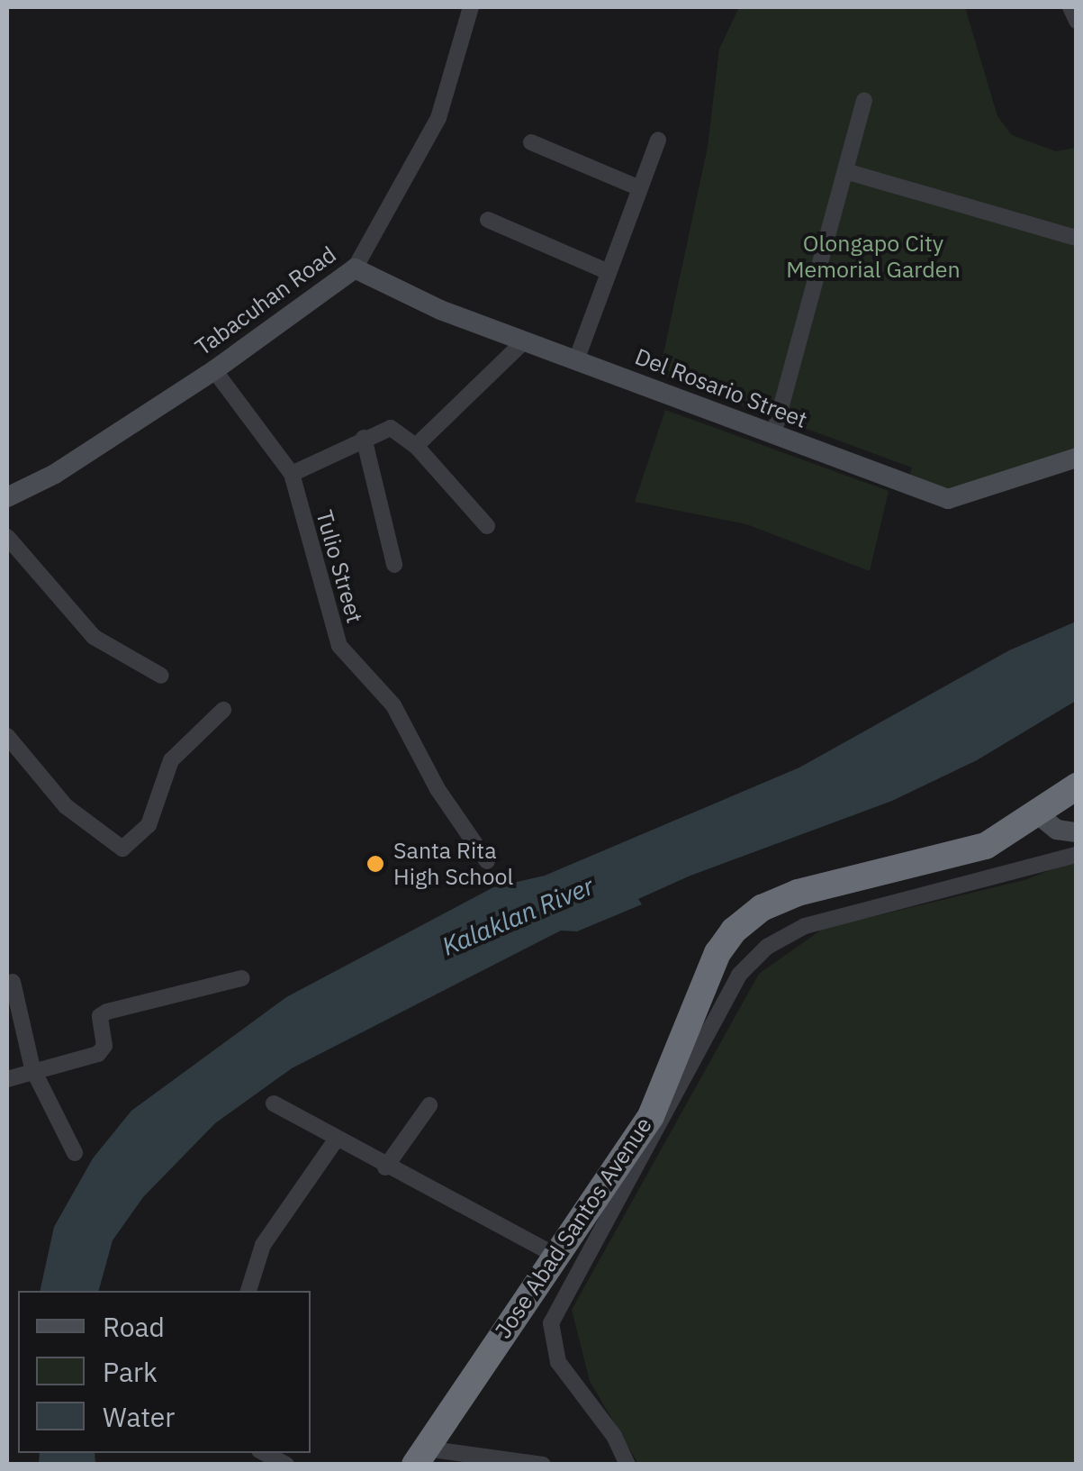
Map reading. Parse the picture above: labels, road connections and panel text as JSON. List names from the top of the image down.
{
  "streets": {
    "highway": ["Jose Abad Santos Avenue"],
    "main road": ["Tabacuhan Road", "Del Rosario Street"],
    "street": ["Tulio Street"]
  },
  "crossings": [
    ["Tabacuhan Road", "Del Rosario Street"],
    ["Tabacuhan Road", "Tulio Street"]
  ],
  "water": ["Kalaklan River"],
  "parks": ["Olongapo City Memorial Garden"],
  "places": ["Santa Rita High School"],
  "legend": ["Road", "Park", "Water"]
}
